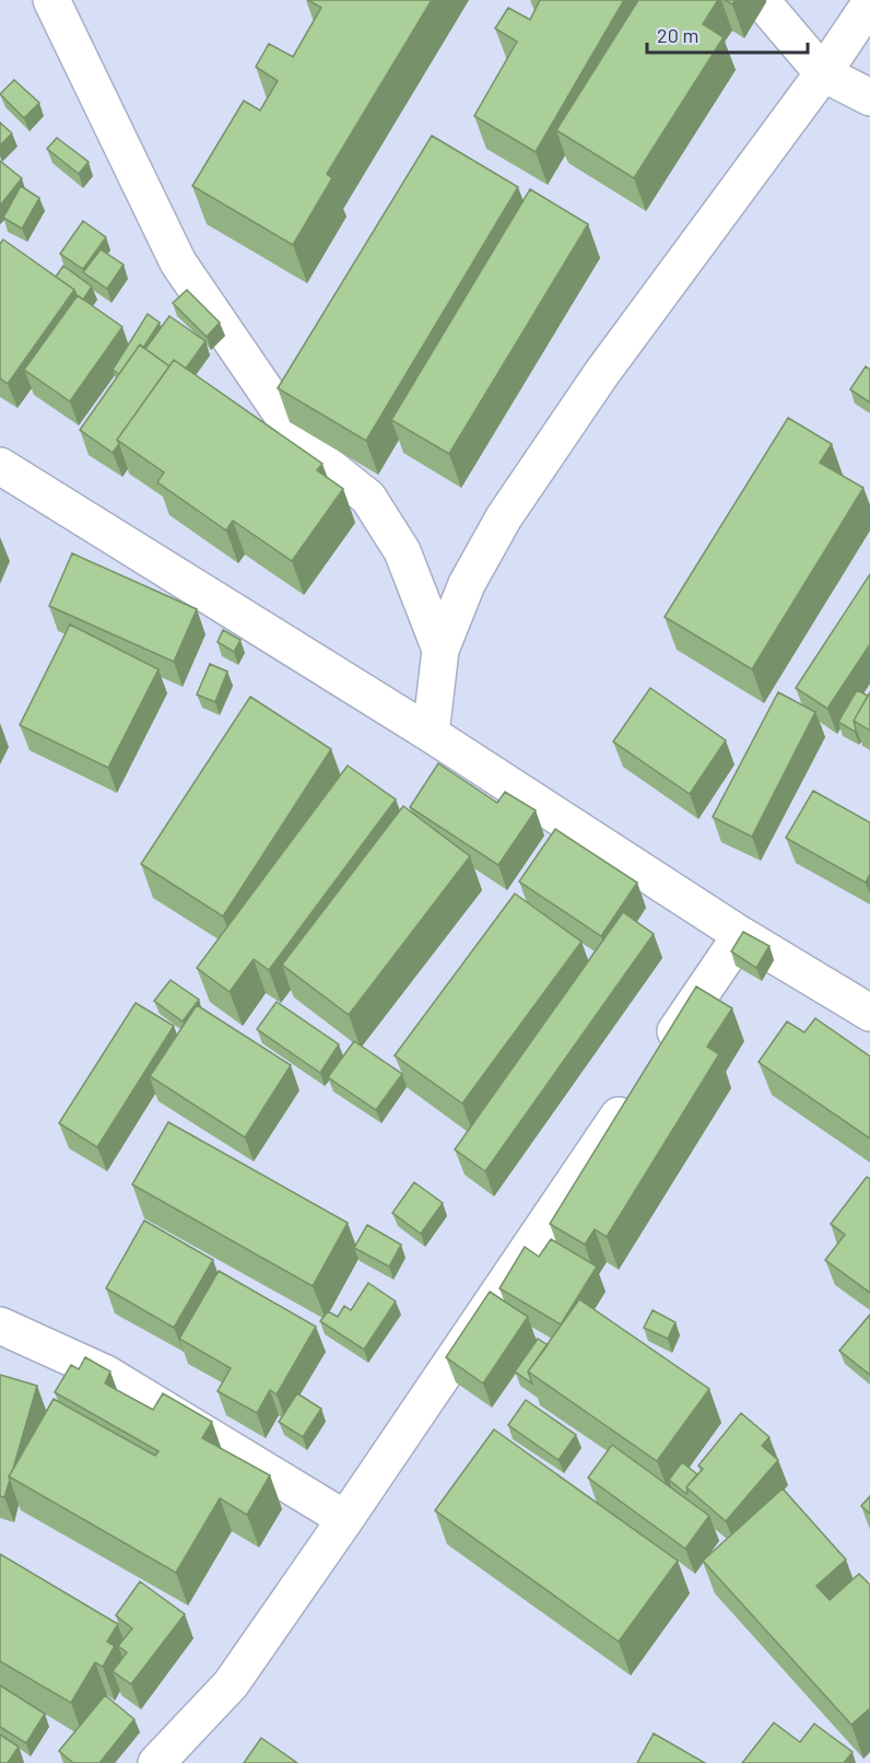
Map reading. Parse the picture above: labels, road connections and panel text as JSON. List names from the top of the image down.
{
  "scale_bar": "20 m"
}
